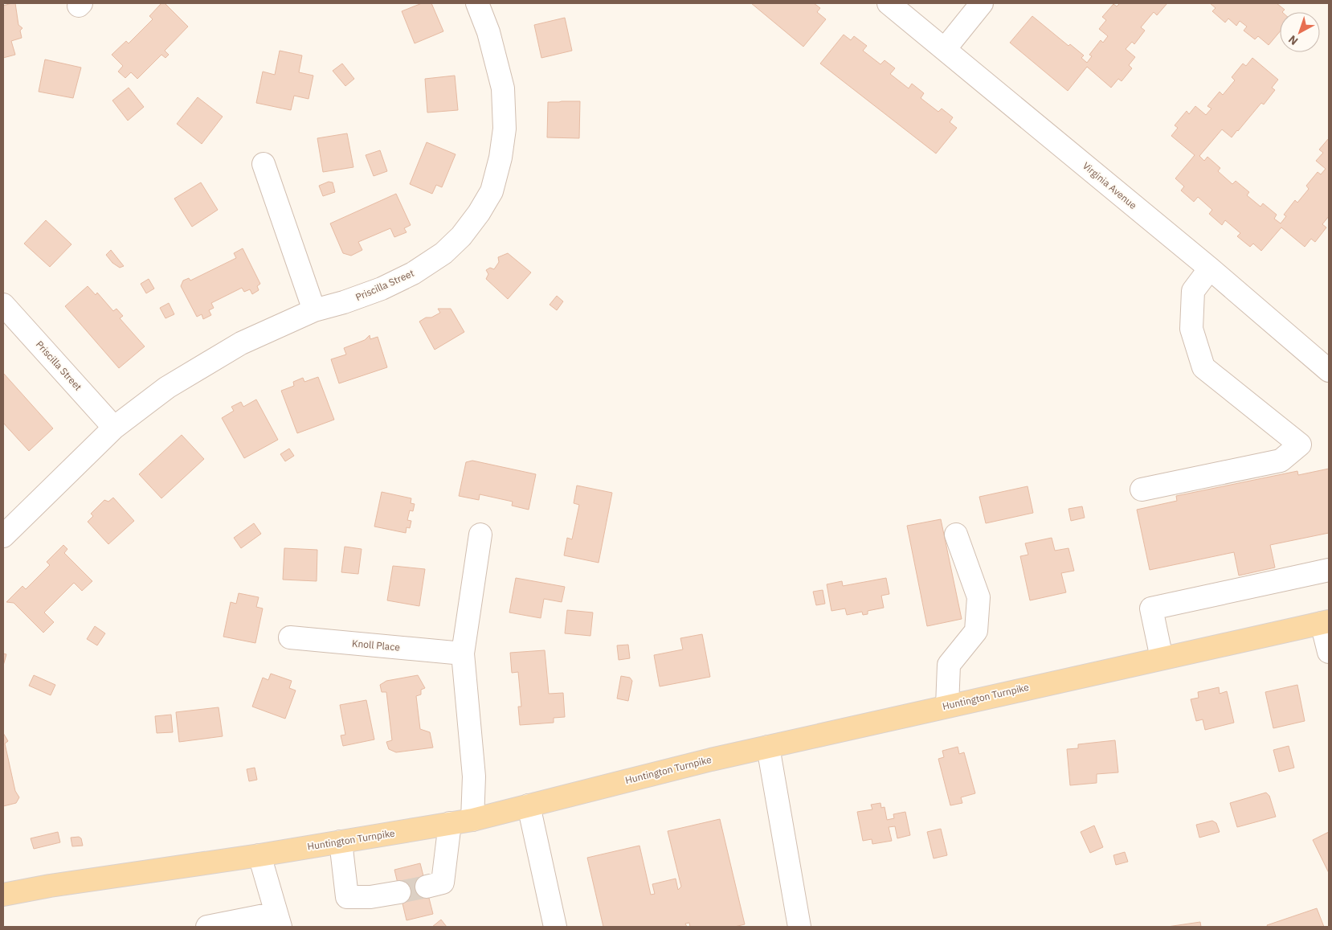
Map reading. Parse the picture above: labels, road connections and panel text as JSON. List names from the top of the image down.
{
  "streets": {
    "main road": ["Huntington Turnpike"],
    "street": ["Virginia Avenue", "Priscilla Street", "Knoll Place"]
  },
  "north": "bottom left"
}
